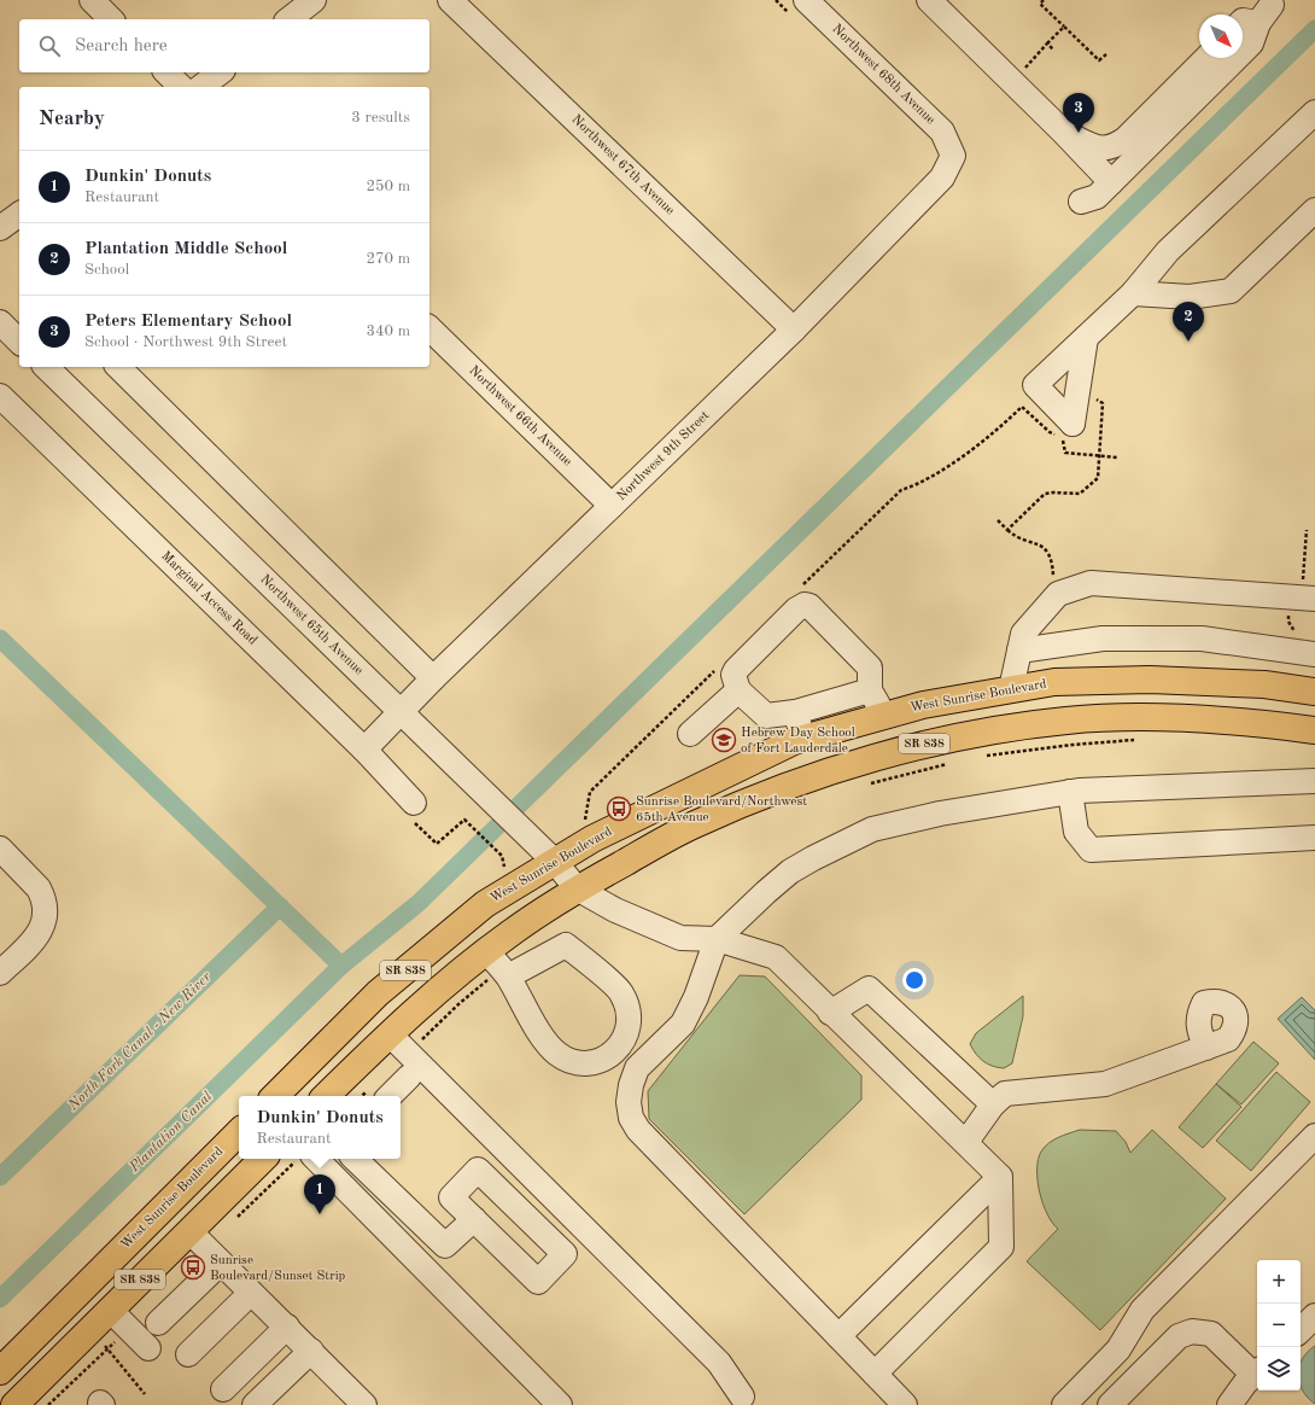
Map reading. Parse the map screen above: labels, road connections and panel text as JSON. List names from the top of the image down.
{
  "streets": {
    "highway": ["West Sunrise Boulevard", "SR 838"],
    "street": [
      "Northwest 68th Avenue",
      "Northwest 67th Avenue",
      "Northwest 66th Avenue",
      "Northwest 9th Street",
      "Marginal Access Road",
      "Northwest 65th Avenue"
    ]
  },
  "crossings": [
    ["Northwest 68th Avenue", "Northwest 9th Street"],
    ["Northwest 67th Avenue", "Northwest 9th Street"],
    ["Northwest 66th Avenue", "Northwest 9th Street"],
    ["Northwest 9th Street", "Marginal Access Road"],
    ["Northwest 9th Street", "Northwest 65th Avenue"],
    ["Northwest 65th Avenue", "West Sunrise Boulevard"],
    ["Northwest 65th Avenue", "SR 838"]
  ],
  "water": ["North Fork Canal - New River", "Plantation Canal"],
  "places": {
    "school or university": ["Hebrew Day School of Fort Lauderdale"],
    "bus stop": ["Sunrise Boulevard/Northwest 65th Avenue", "Sunrise Boulevard/Sunset Strip"]
  },
  "north": "bottom right",
  "page": {
    "search": "Search here",
    "heading": ["Nearby", "3 results"],
    "pins": ["3", "2", "1"],
    "list": [
      {
        "mark": "1",
        "name": "Dunkin' Donuts",
        "note": "Restaurant",
        "value": "250 m"
      },
      {
        "mark": "2",
        "name": "Plantation Middle School",
        "note": "School",
        "value": "270 m"
      },
      {
        "mark": "3",
        "name": "Peters Elementary School",
        "note": "School · Northwest 9th Street",
        "value": "340 m"
      }
    ],
    "popup": ["Dunkin' Donuts", "Restaurant"],
    "map_buttons": ["+", "−"]
  }
}
